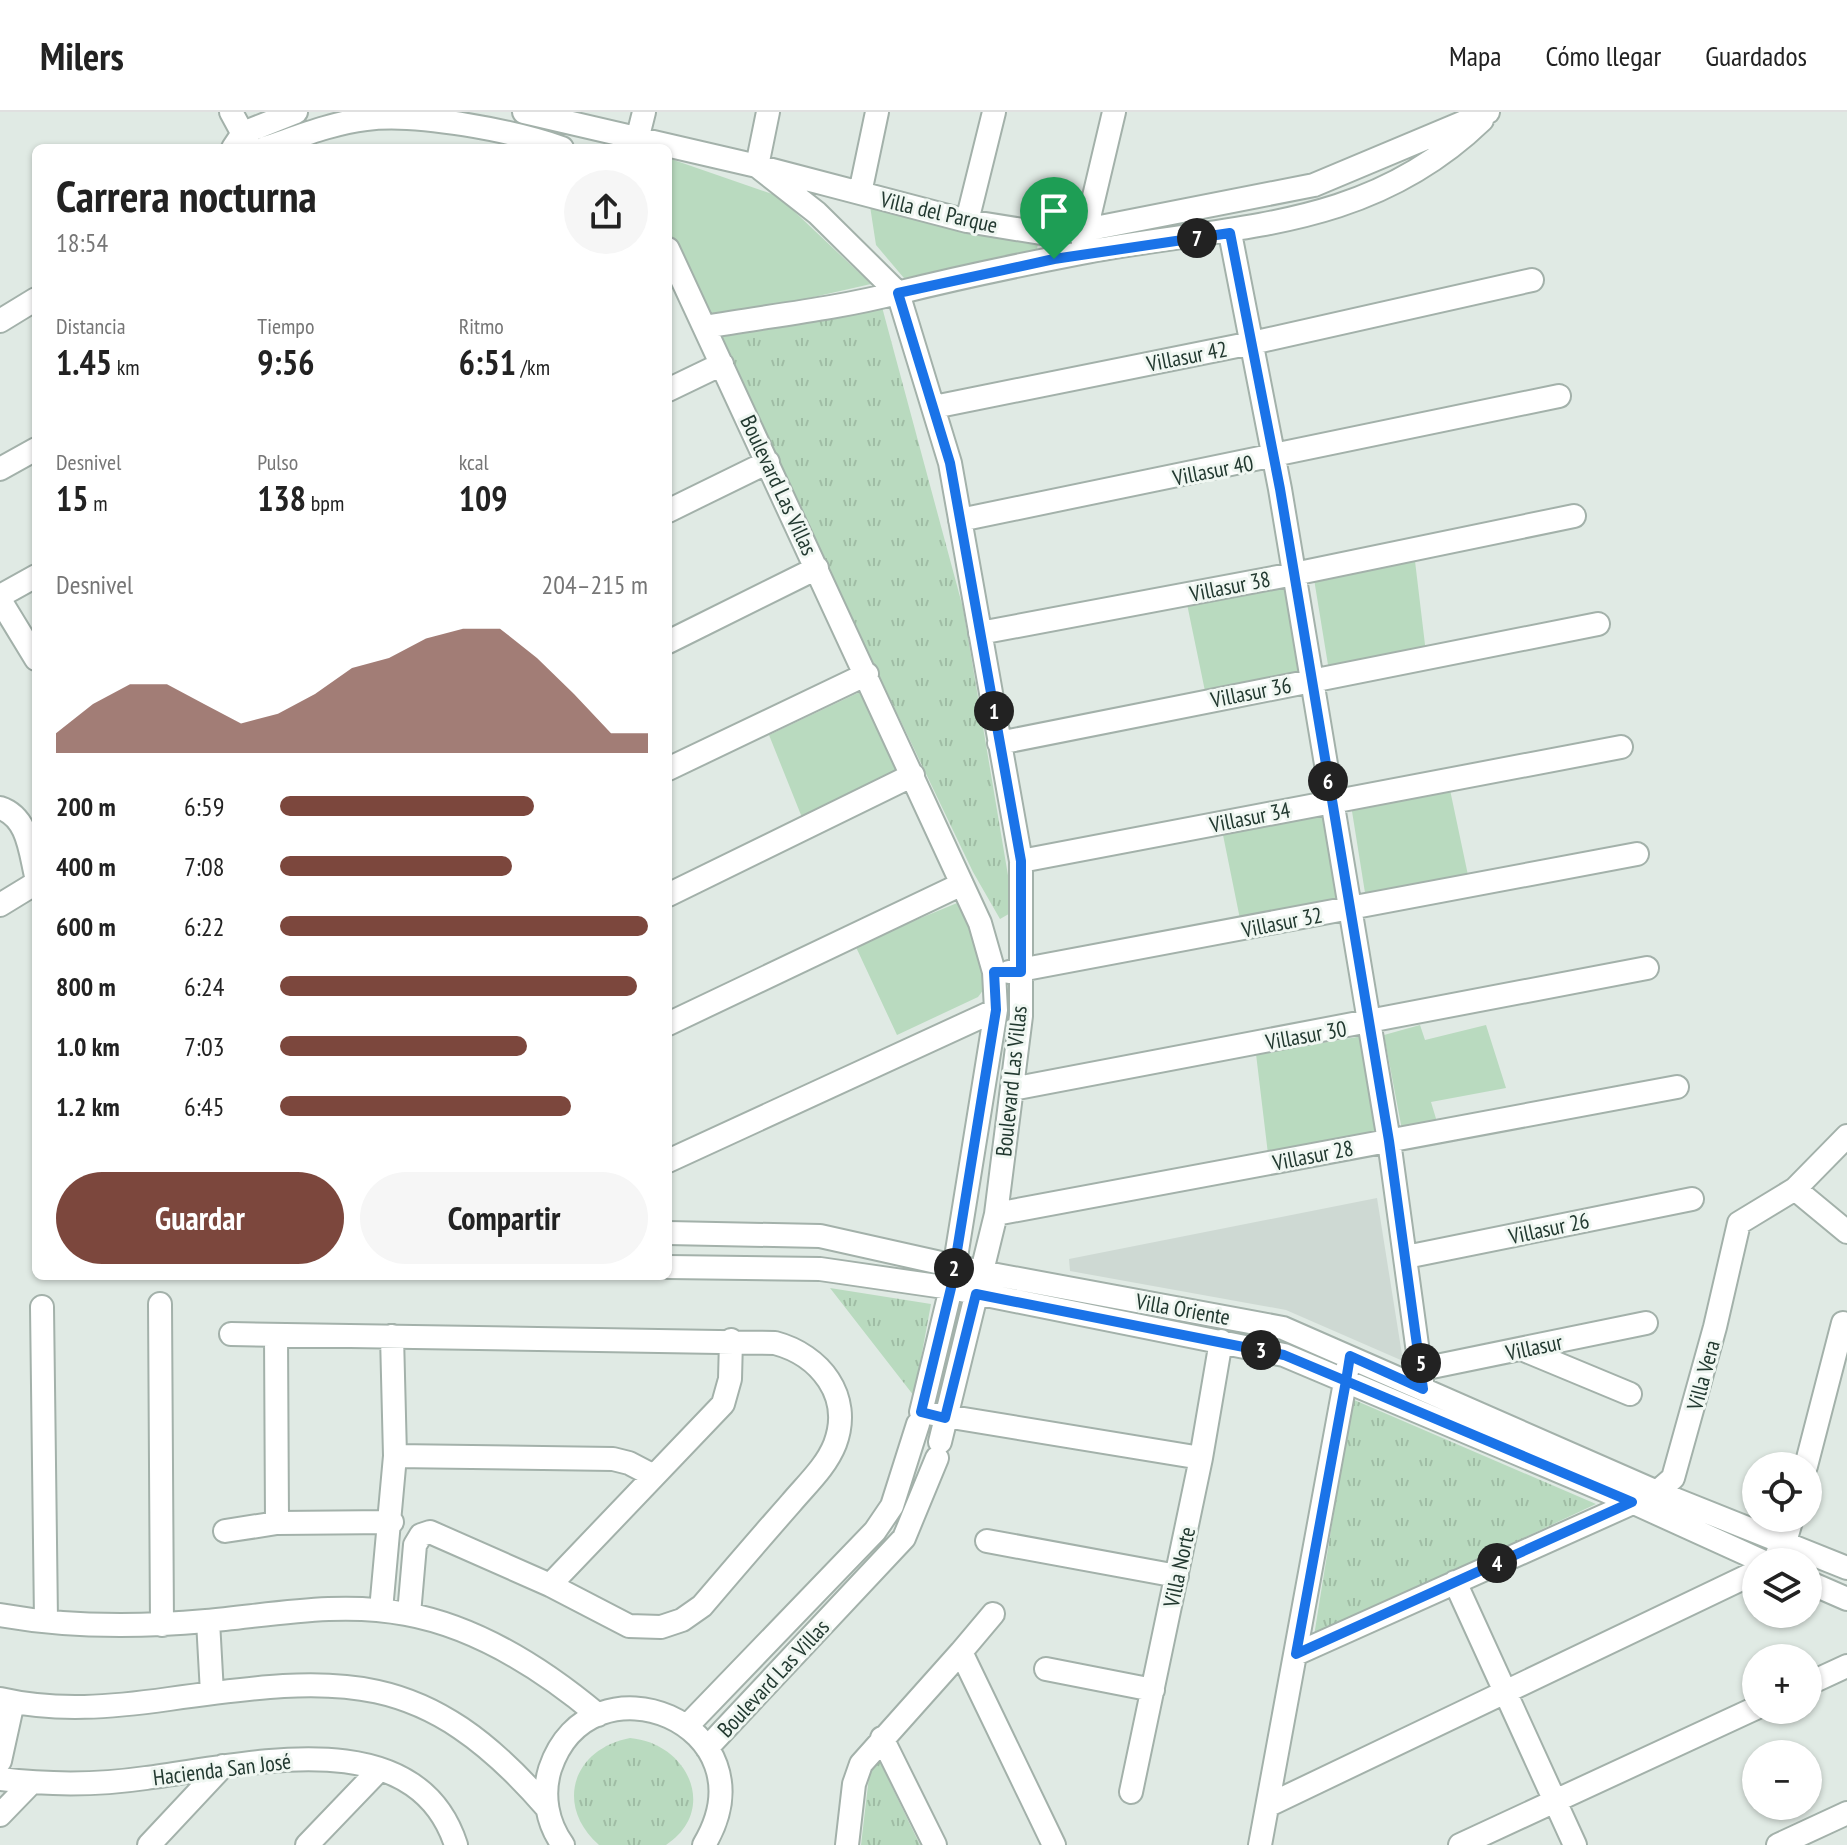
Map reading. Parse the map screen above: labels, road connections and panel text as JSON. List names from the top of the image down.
{
  "streets": {
    "street": [
      "Villa del Parque",
      "Villasur 42",
      "Villasur 40",
      "Boulevard Las Villas",
      "Villasur 38",
      "Villasur 36",
      "Villasur 34",
      "Villasur 32",
      "Villasur 30",
      "Villasur 28",
      "Villasur 26",
      "Villa Oriente",
      "Villasur",
      "Villa Vera",
      "Villa Norte",
      "Hacienda San José"
    ]
  },
  "crossings": [
    ["Villa del Parque", "Boulevard Las Villas"],
    ["Villasur 42", "Boulevard Las Villas"],
    ["Villasur 40", "Boulevard Las Villas"],
    ["Boulevard Las Villas", "Villasur 38"],
    ["Boulevard Las Villas", "Villasur 36"],
    ["Boulevard Las Villas", "Villasur 34"],
    ["Boulevard Las Villas", "Villasur 32"],
    ["Boulevard Las Villas", "Villasur 30"],
    ["Boulevard Las Villas", "Villasur 28"],
    ["Boulevard Las Villas", "Villa Oriente"],
    ["Villa Oriente", "Villasur"],
    ["Villa Oriente", "Villa Vera"],
    ["Villa Oriente", "Villa Norte"]
  ],
  "page": {
    "header": "Milers",
    "nav": ["Mapa", "Cómo llegar", "Guardados"],
    "heading": ["Carrera nocturna", "18:54"],
    "pins": [
      "7",
      "1",
      "6",
      "2",
      "3",
      "5",
      "4"
    ],
    "stats": [
      ["Distancia", "1.45 km"],
      ["Tiempo", "9:56"],
      ["Ritmo", "6:51 /km"],
      ["Desnivel", "15 m"],
      ["Pulso", "138 bpm"],
      ["kcal", "109"]
    ],
    "chart": ["Desnivel", "204–215 m"],
    "list": [
      {
        "name": "200 m",
        "note": "6:59"
      },
      {
        "name": "400 m",
        "note": "7:08"
      },
      {
        "name": "600 m",
        "note": "6:22"
      },
      {
        "name": "800 m",
        "note": "6:24"
      },
      {
        "name": "1.0 km",
        "note": "7:03"
      },
      {
        "name": "1.2 km",
        "note": "6:45"
      }
    ],
    "buttons": ["Guardar", "Compartir"],
    "map_buttons": ["+", "−"]
  }
}
